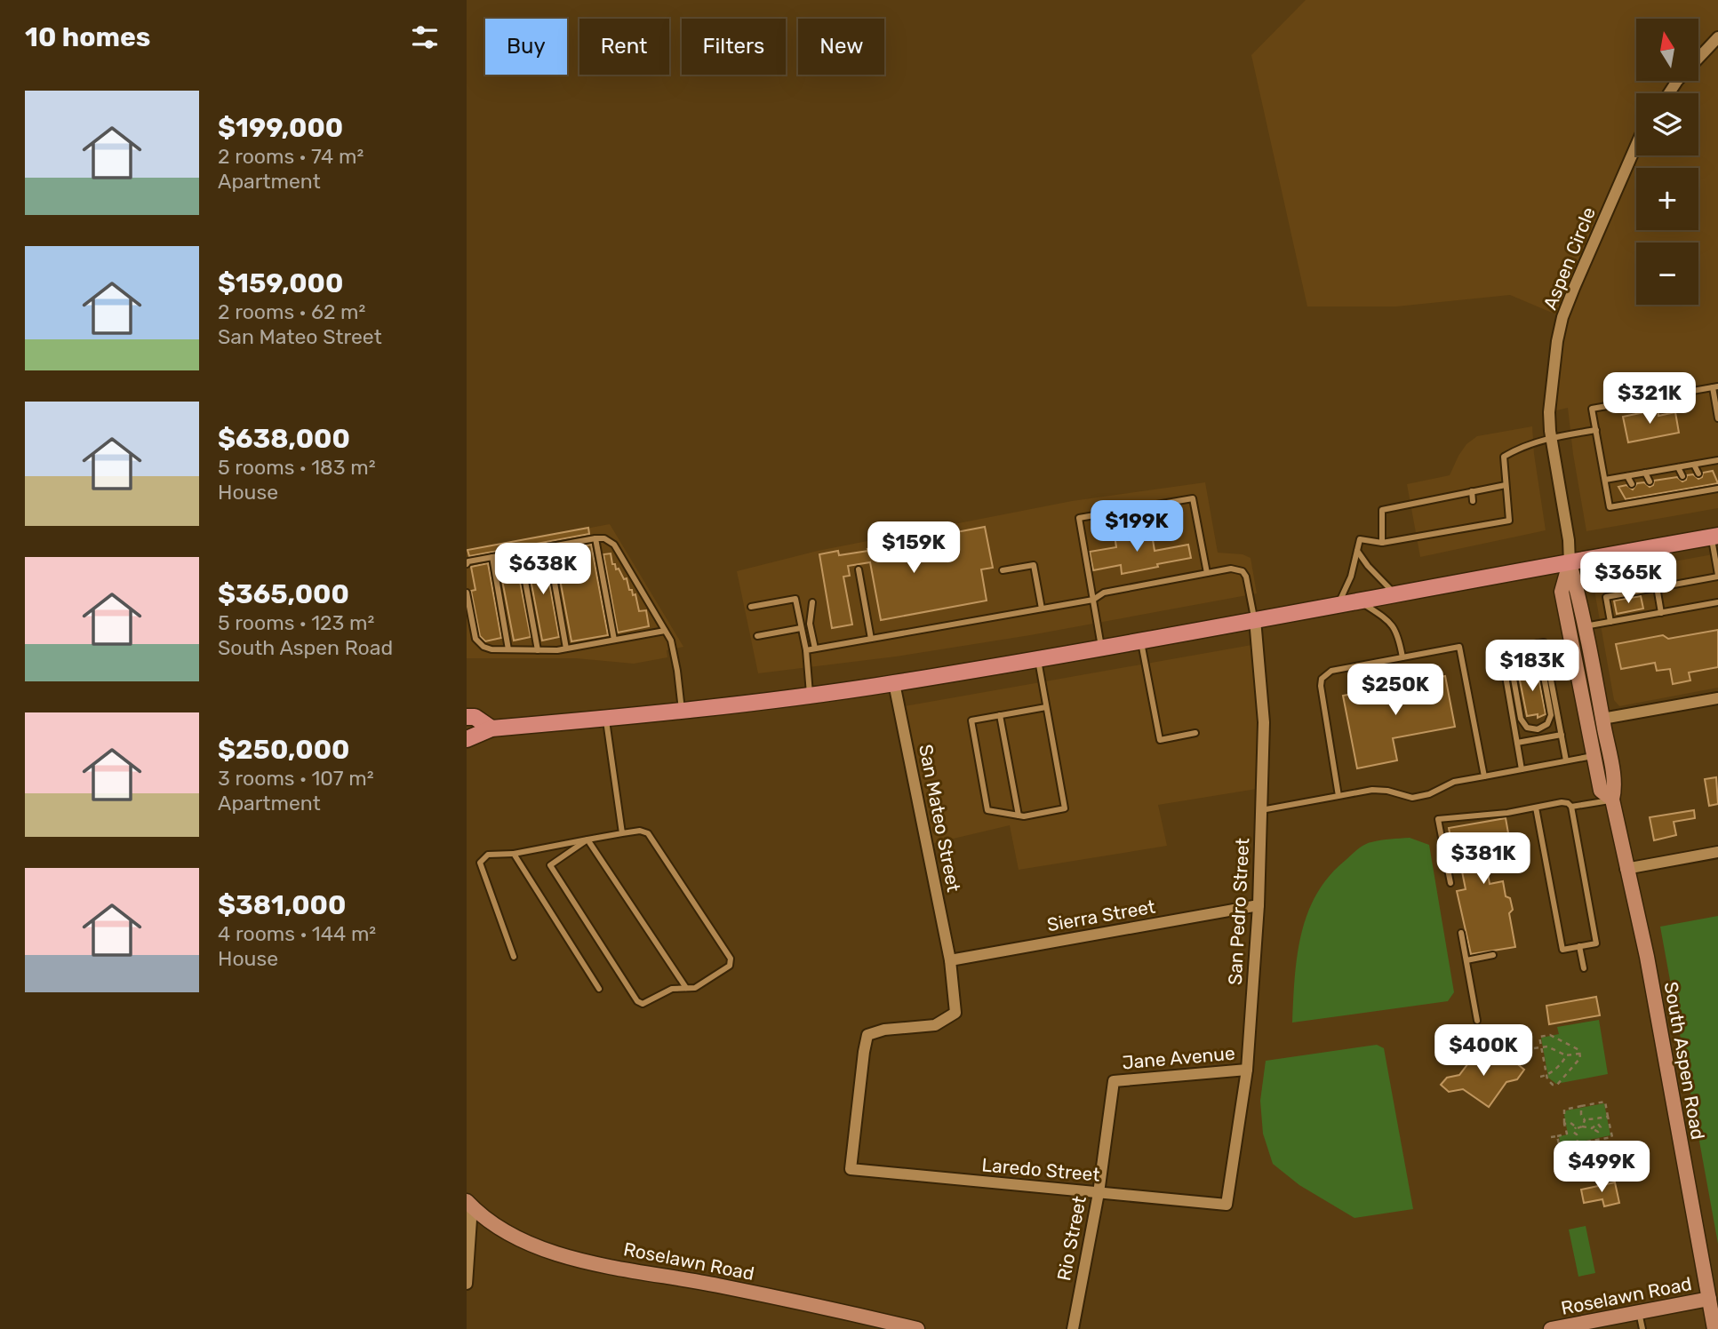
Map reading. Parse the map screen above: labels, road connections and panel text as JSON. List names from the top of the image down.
{
  "streets": {
    "street": [
      "Aspen Circle",
      "San Mateo Street",
      "San Pedro Street",
      "Sierra Street",
      "Jane Avenue",
      "South Aspen Road",
      "Laredo Street",
      "Rio Street",
      "Roselawn Road"
    ]
  },
  "crossings": [
    ["Aspen Circle", "South Aspen Road"],
    ["San Mateo Street", "Sierra Street"],
    ["San Mateo Street", "Laredo Street"],
    ["San Pedro Street", "Sierra Street"],
    ["San Pedro Street", "Jane Avenue"],
    ["San Pedro Street", "Laredo Street"],
    ["Jane Avenue", "Rio Street"],
    ["South Aspen Road", "Roselawn Road"],
    ["Laredo Street", "Rio Street"]
  ],
  "north": "top",
  "page": {
    "heading": "10 homes",
    "map_buttons": ["+", "−"],
    "chip": [
      "Buy",
      "Rent",
      "Filters",
      "New"
    ],
    "list": [
      {
        "name": "$199,000",
        "note": "2 rooms · 74 m² · Apartment"
      },
      {
        "name": "$159,000",
        "note": "2 rooms · 62 m² · San Mateo Street"
      },
      {
        "name": "$638,000",
        "note": "5 rooms · 183 m² · House"
      },
      {
        "name": "$365,000",
        "note": "5 rooms · 123 m² · South Aspen Road"
      },
      {
        "name": "$250,000",
        "note": "3 rooms · 107 m² · Apartment"
      },
      {
        "name": "$381,000",
        "note": "4 rooms · 144 m² · House"
      }
    ],
    "price": [
      "$321K",
      "$199K",
      "$159K",
      "$638K",
      "$365K",
      "$183K",
      "$250K",
      "$381K",
      "$400K",
      "$499K"
    ]
  }
}
